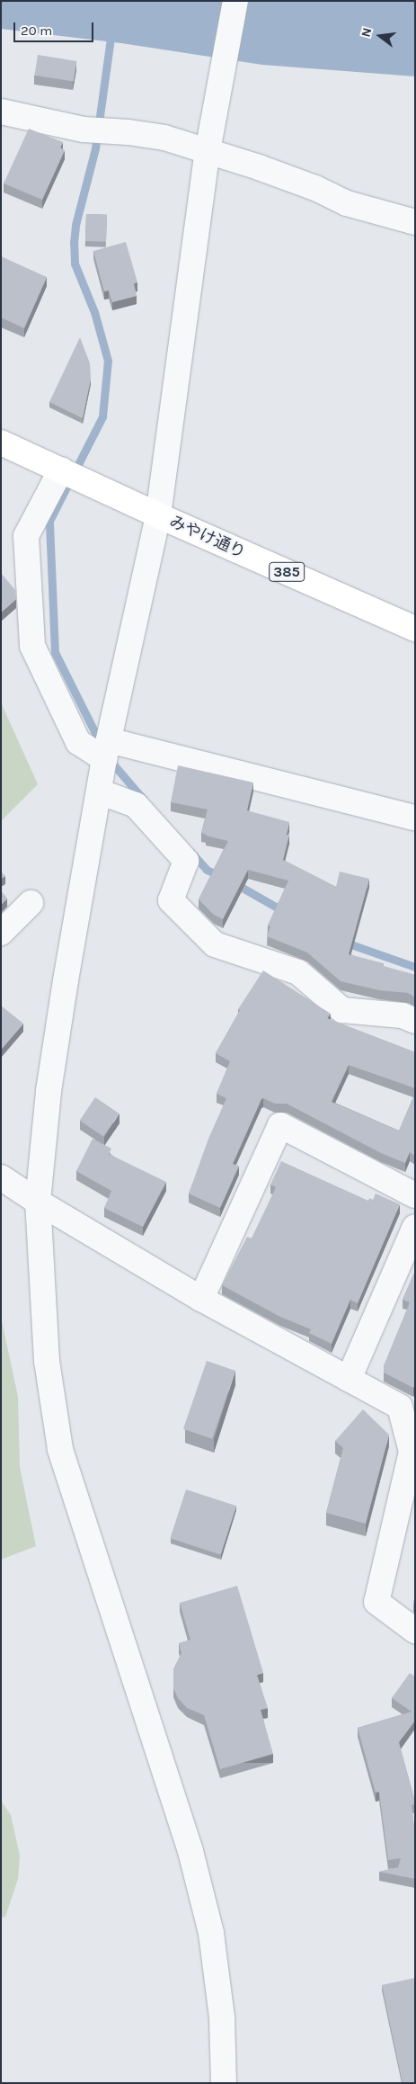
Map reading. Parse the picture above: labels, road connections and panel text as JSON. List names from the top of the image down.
{
  "streets": {
    "highway": ["みやけ通り", "385"]
  },
  "scale_bar": "20 m",
  "north": "left"
}
